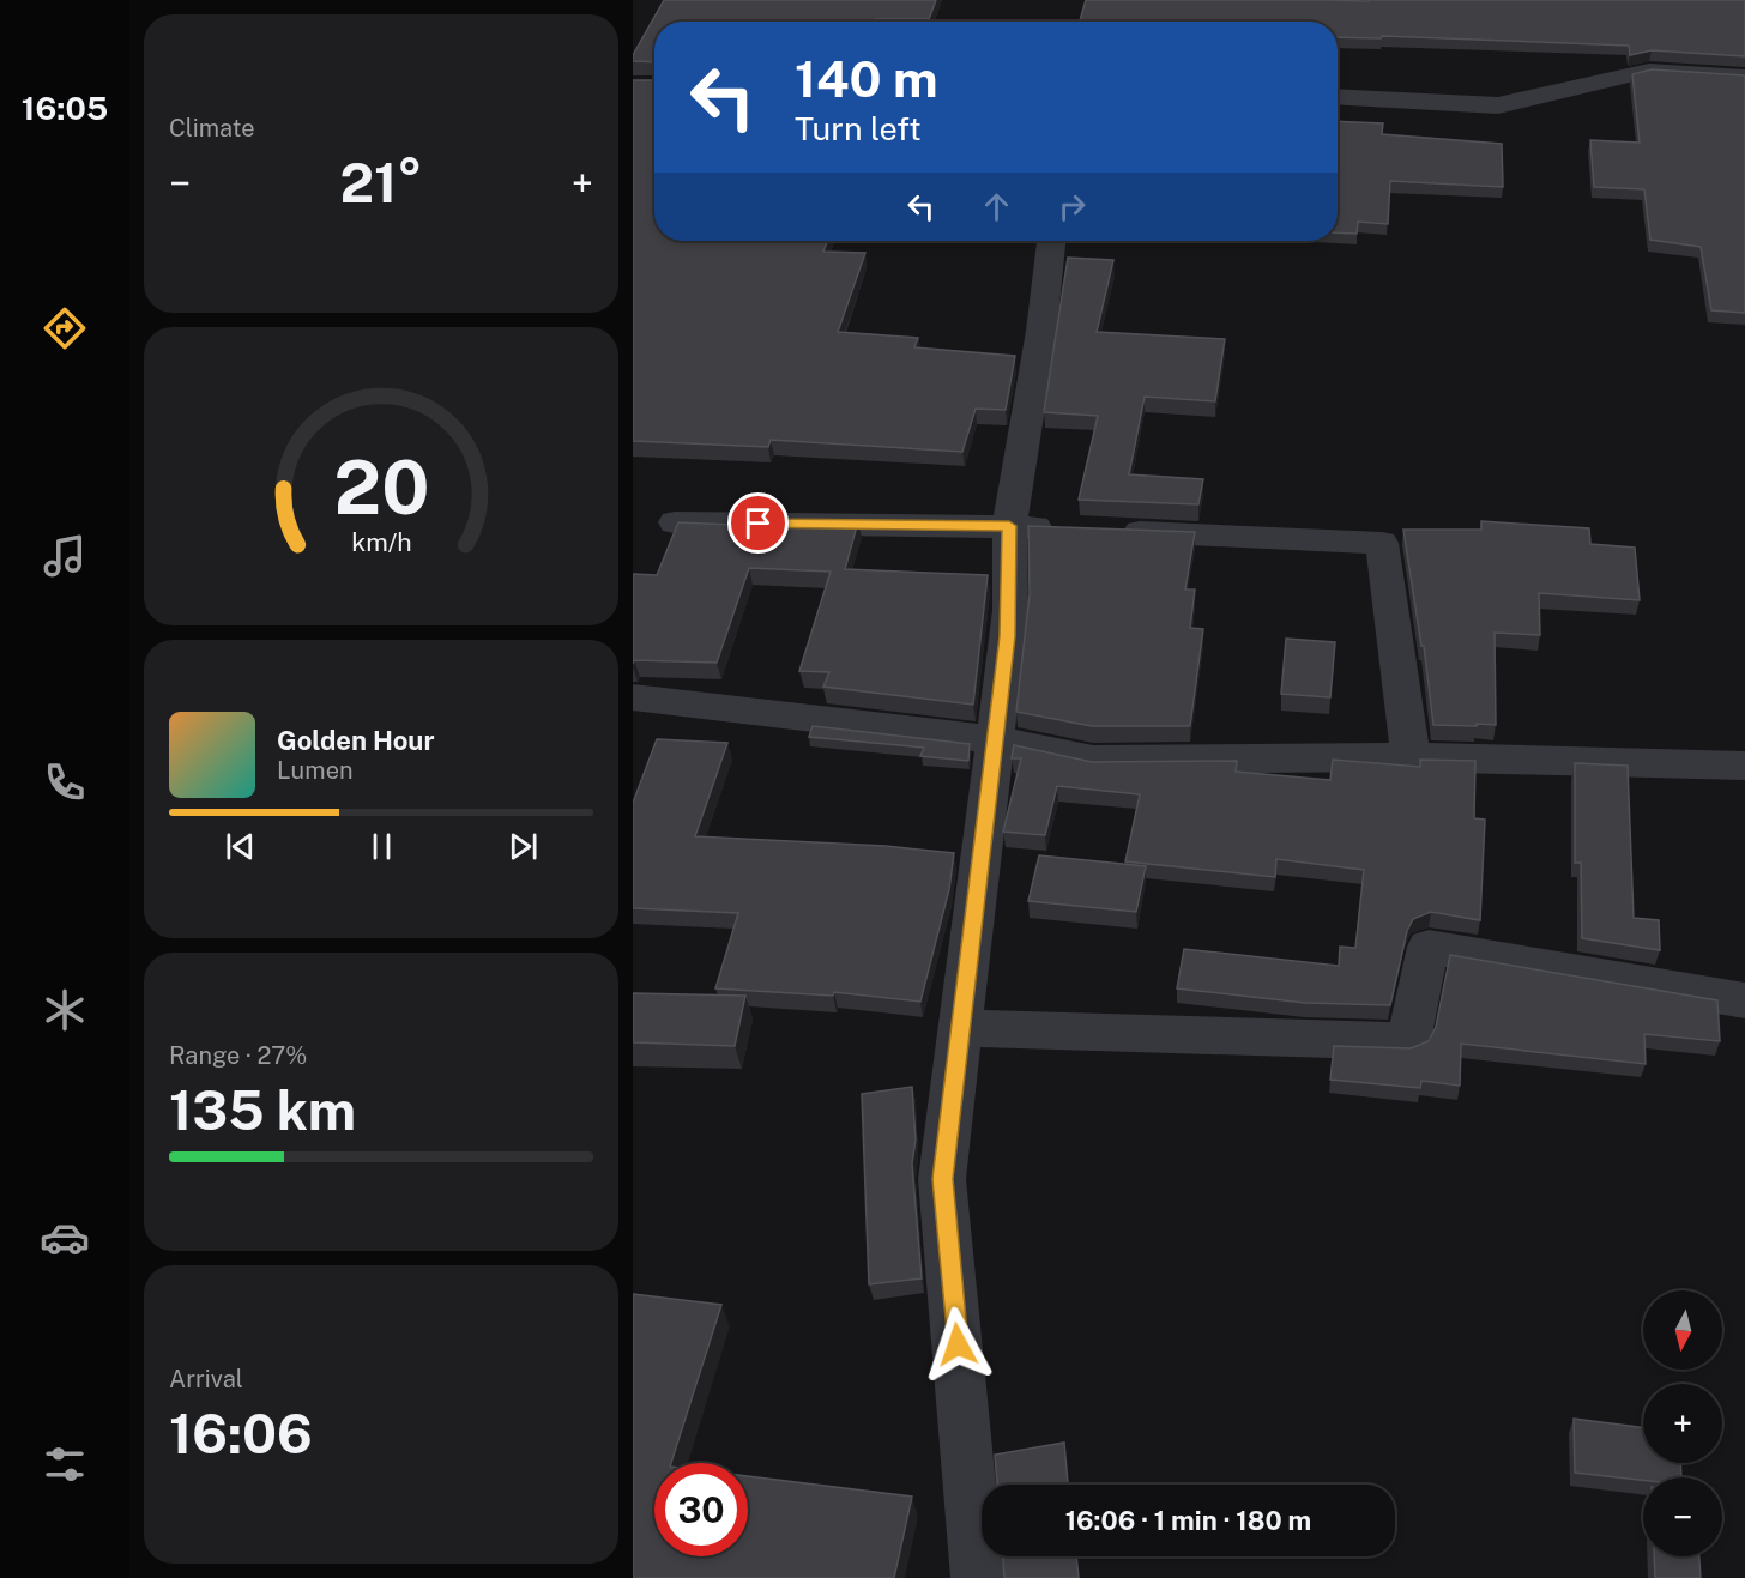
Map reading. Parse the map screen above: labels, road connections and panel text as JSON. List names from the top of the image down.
{
  "north": "bottom",
  "page": {
    "tabs": "16:05",
    "tile": [
      "Climate",
      ["Range · 27%", "135 km"],
      ["Arrival", "16:06"]
    ],
    "turn": ["140 m", "Turn left"],
    "heat": ["−", "21°", "+"],
    "song": ["Golden Hour", "Lumen"],
    "map_buttons": ["+", "−"],
    "limit": "30",
    "trip": "16:06 · 1 min · 180 m",
    "gauge": ["20", "km/h"]
  }
}
